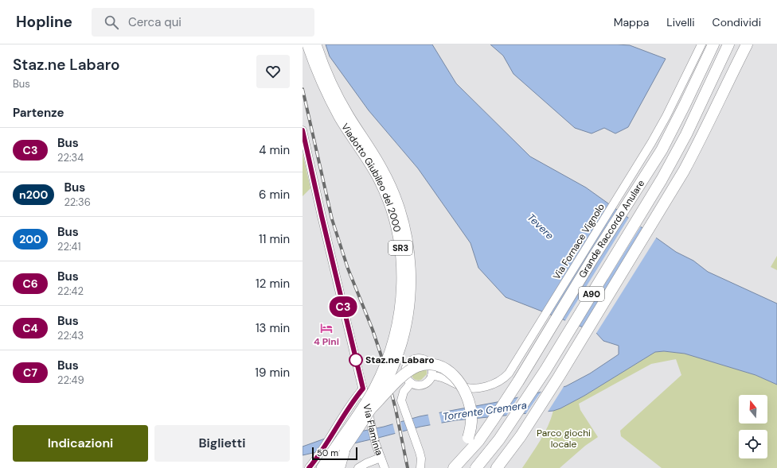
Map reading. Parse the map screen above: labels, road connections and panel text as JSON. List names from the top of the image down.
{
  "streets": {
    "highway": [
      "Viadotto Giubileo del 2000",
      "Grande Raccordo Anulare",
      "SR3",
      "A90"
    ],
    "street": ["Via Fornace Vignolo", "Via Flaminia"]
  },
  "crossings": [
    ["Viadotto Giubileo del 2000", "SR3"],
    ["Viadotto Giubileo del 2000", "Via Flaminia"]
  ],
  "water": ["Tevere", "Torrente Cremera"],
  "parks": ["Parco giochi locale"],
  "places": {
    "hotel": ["4 Pini"],
    "other": ["Staz.ne Labaro"]
  },
  "lines": ["bus line C3"],
  "scale_bar": "50 m",
  "north": "top",
  "page": {
    "header": "Hopline",
    "search": "Cerca qui",
    "nav": ["Mappa", "Livelli", "Condividi"],
    "heading": [
      ["Staz.ne Labaro", "Bus"],
      "Partenze"
    ],
    "on_map": "C3",
    "list": [
      {
        "mark": "C3",
        "name": "Bus",
        "note": "22:34",
        "value": "4 min"
      },
      {
        "mark": "n200",
        "name": "Bus",
        "note": "22:36",
        "value": "6 min"
      },
      {
        "mark": "200",
        "name": "Bus",
        "note": "22:41",
        "value": "11 min"
      },
      {
        "mark": "C6",
        "name": "Bus",
        "note": "22:42",
        "value": "12 min"
      },
      {
        "mark": "C4",
        "name": "Bus",
        "note": "22:43",
        "value": "13 min"
      },
      {
        "mark": "C7",
        "name": "Bus",
        "note": "22:49",
        "value": "19 min"
      }
    ],
    "buttons": ["Indicazioni", "Biglietti"],
    "scale": "50 m"
  }
}
